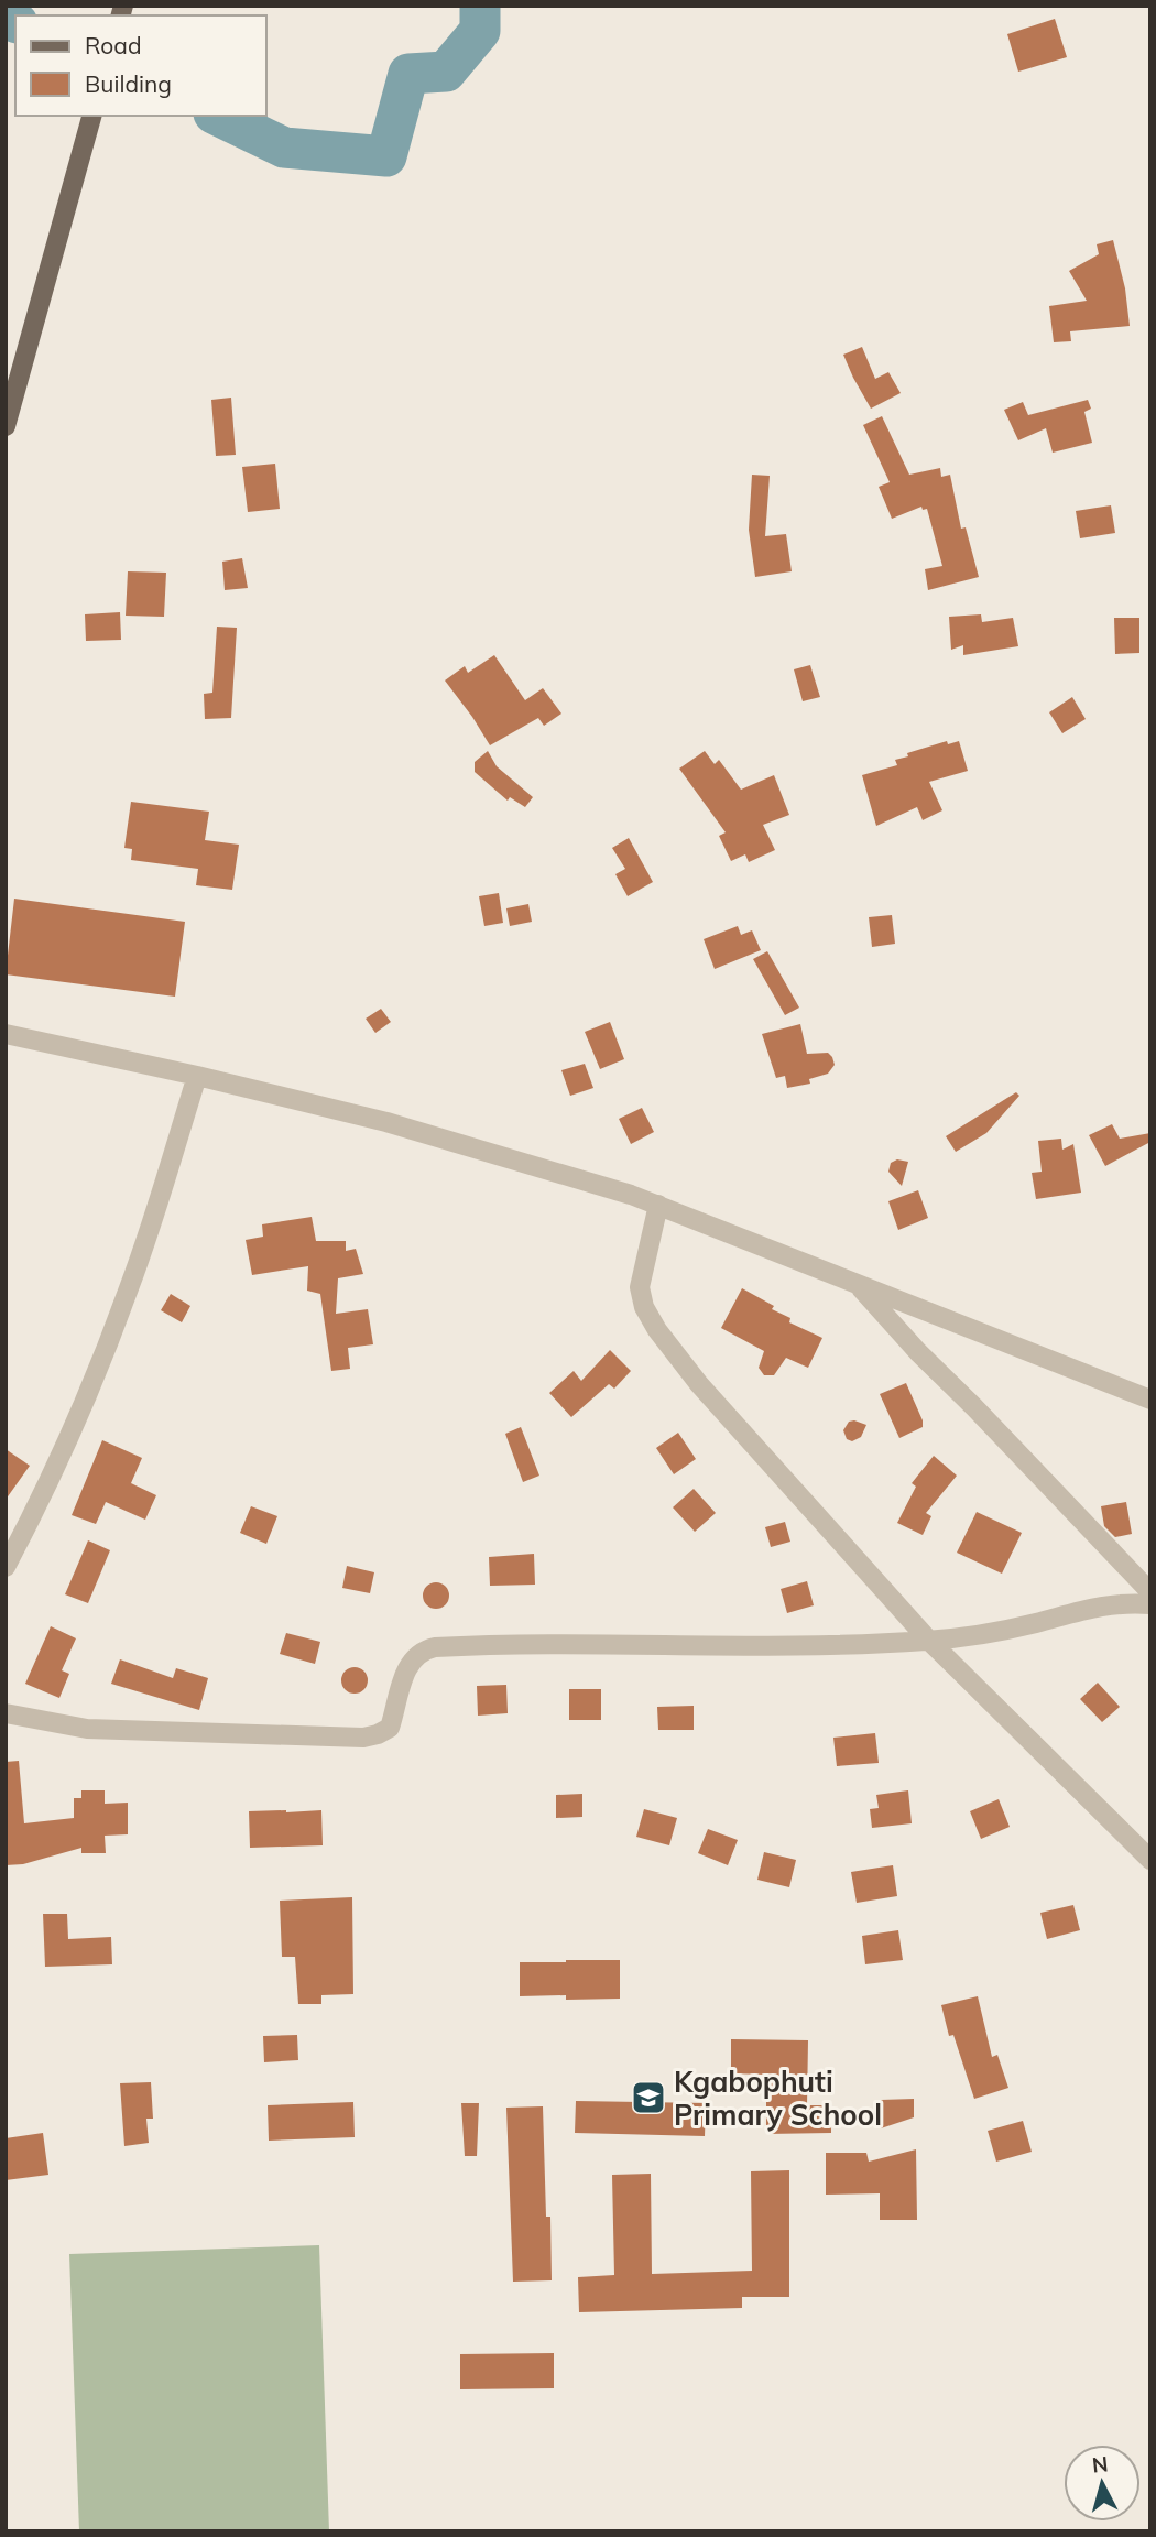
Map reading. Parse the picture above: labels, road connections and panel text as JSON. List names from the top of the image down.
{
  "places": {
    "school or university": ["Kgabophuti Primary School"]
  },
  "legend": ["Road", "Building"],
  "north": "top"
}
